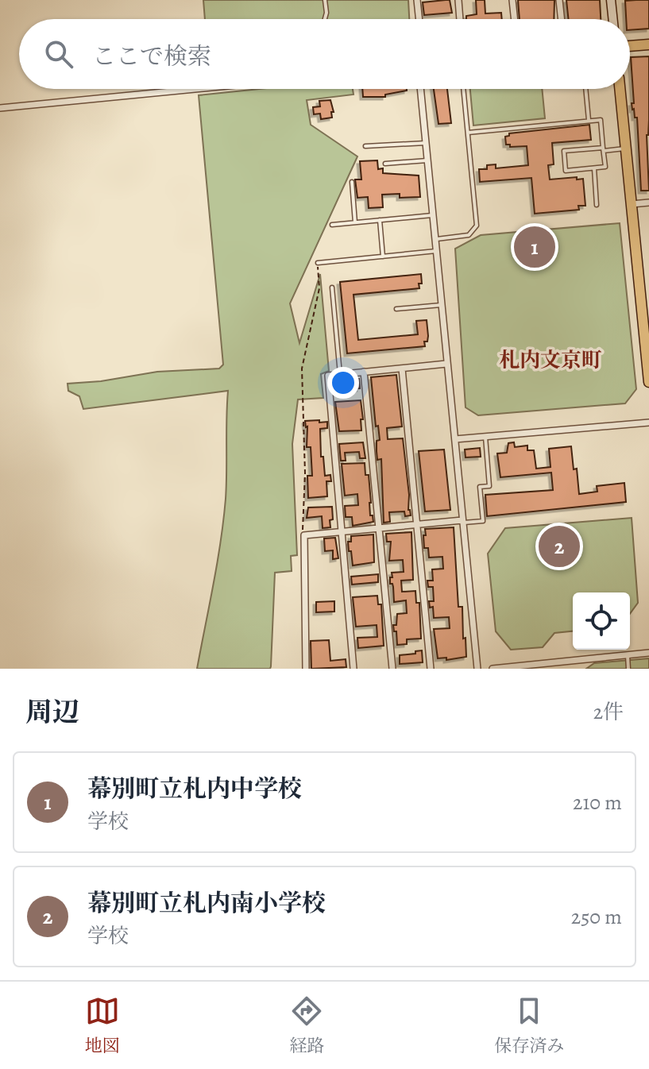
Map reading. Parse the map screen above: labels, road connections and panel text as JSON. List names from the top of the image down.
{
  "districts": ["札内文京町"],
  "page": {
    "search": "ここで検索",
    "pins": ["1", "2"],
    "heading": ["周辺", "2件"],
    "list": [
      {
        "mark": "1",
        "name": "幕別町立札内中学校",
        "note": "学校",
        "value": "210 m"
      },
      {
        "mark": "2",
        "name": "幕別町立札内南小学校",
        "note": "学校",
        "value": "250 m"
      }
    ],
    "nav": ["地図", "経路", "保存済み"]
  }
}
